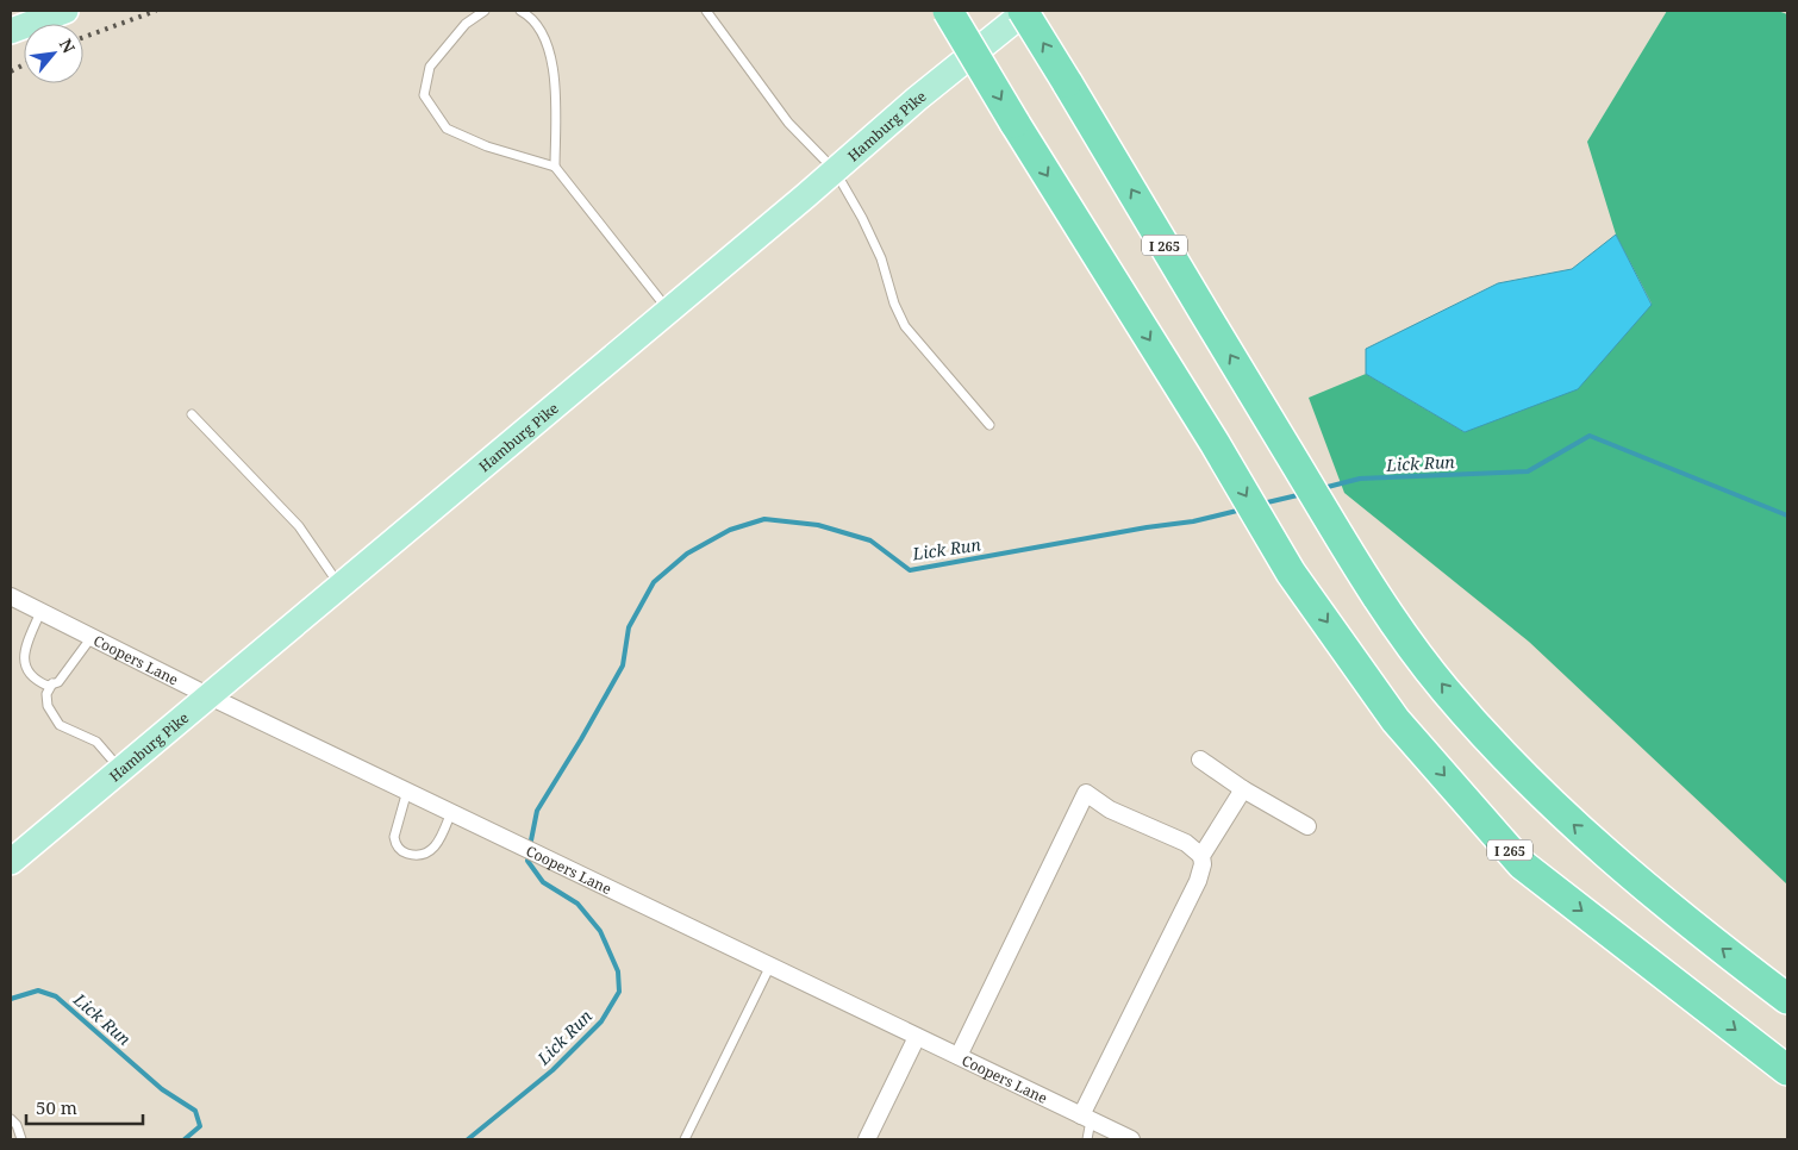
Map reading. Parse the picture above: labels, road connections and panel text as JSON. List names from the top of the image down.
{
  "streets": {
    "highway": ["I 265"],
    "main road": ["Hamburg Pike"],
    "street": ["Coopers Lane"]
  },
  "crossings": [
    ["Hamburg Pike", "I 265"],
    ["Hamburg Pike", "Coopers Lane"]
  ],
  "water": ["Lick Run"],
  "scale_bar": "50 m",
  "north": "top right"
}
